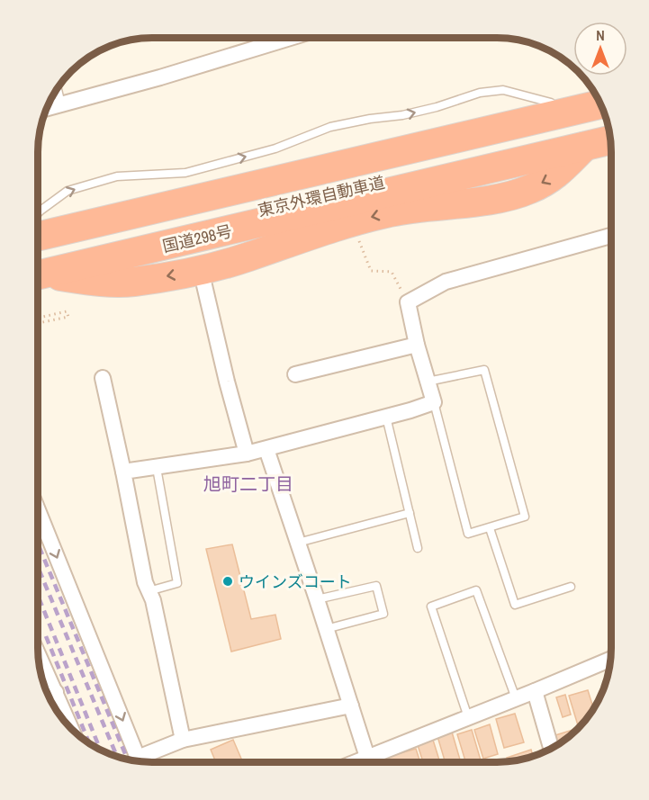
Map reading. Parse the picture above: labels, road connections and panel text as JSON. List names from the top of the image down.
{
  "streets": {
    "highway": ["東京外環自動車道", "国道298号"]
  },
  "districts": ["旭町二丁目"],
  "places": ["ウインズコート"],
  "north": "top"
}
